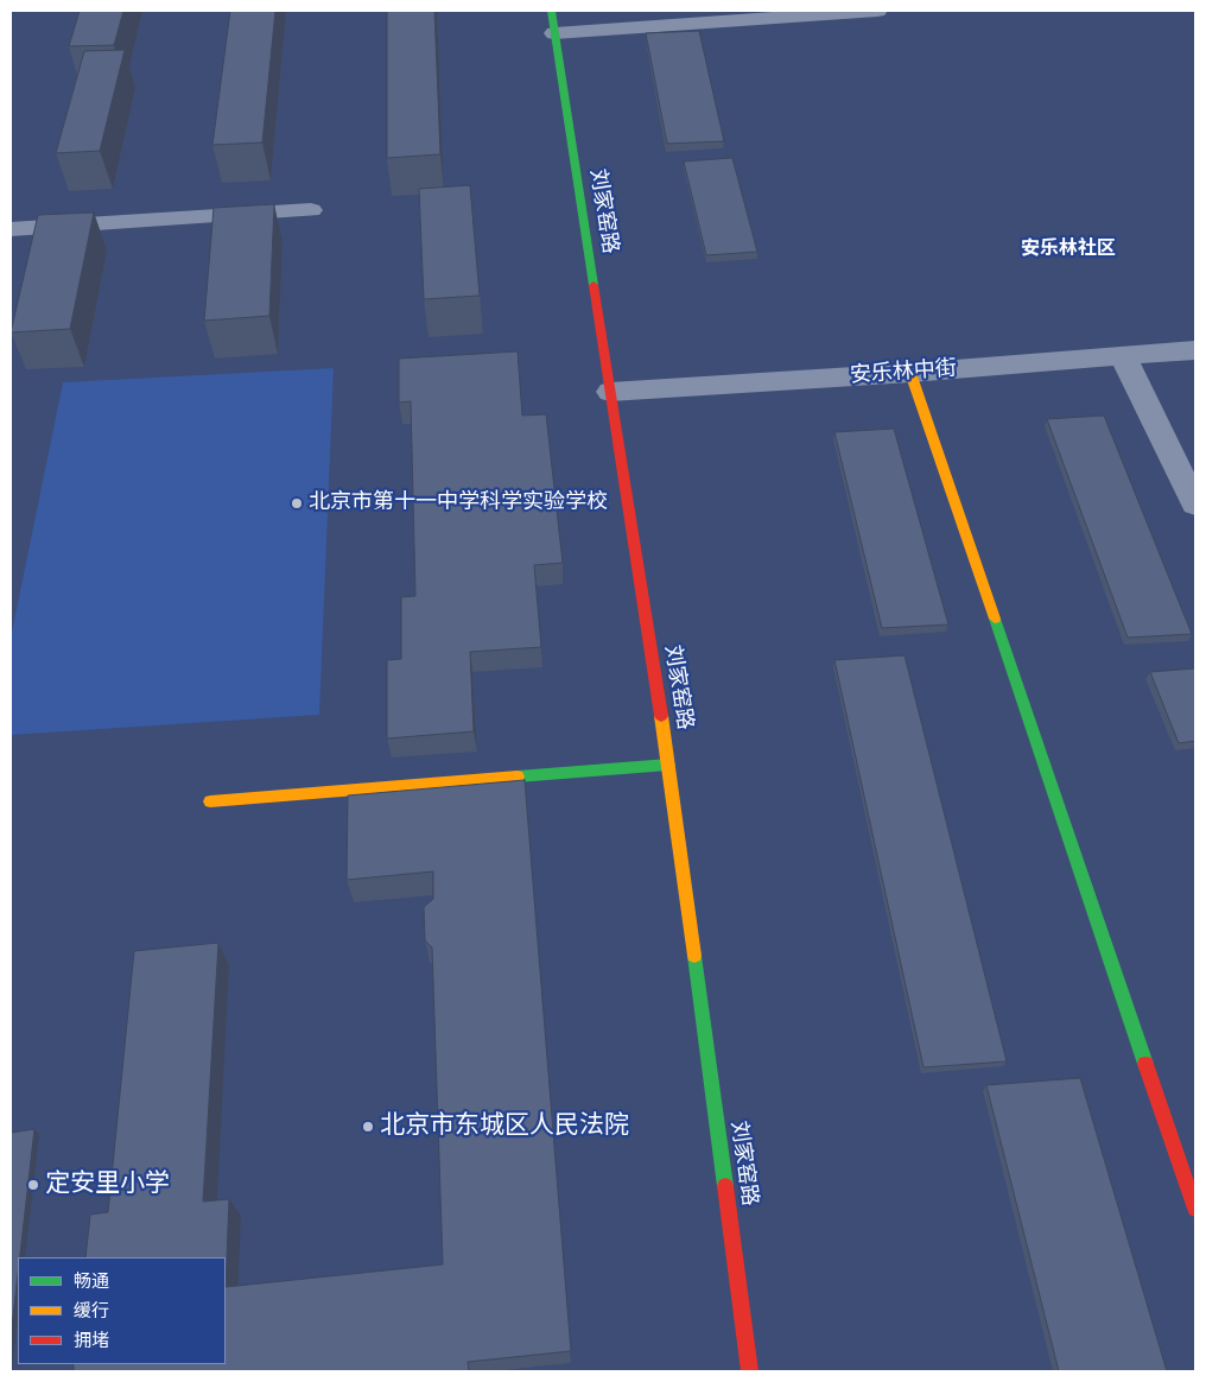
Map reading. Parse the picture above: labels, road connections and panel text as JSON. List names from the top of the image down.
{
  "streets": {
    "street": ["刘家窑路", "安乐林中街"]
  },
  "crossings": [
    ["刘家窑路", "安乐林中街"]
  ],
  "districts": ["安乐林社区"],
  "places": ["北京市第十一中学科学实验学校", "北京市东城区人民法院", "定安里小学"],
  "legend": ["畅通", "缓行", "拥堵"]
}
